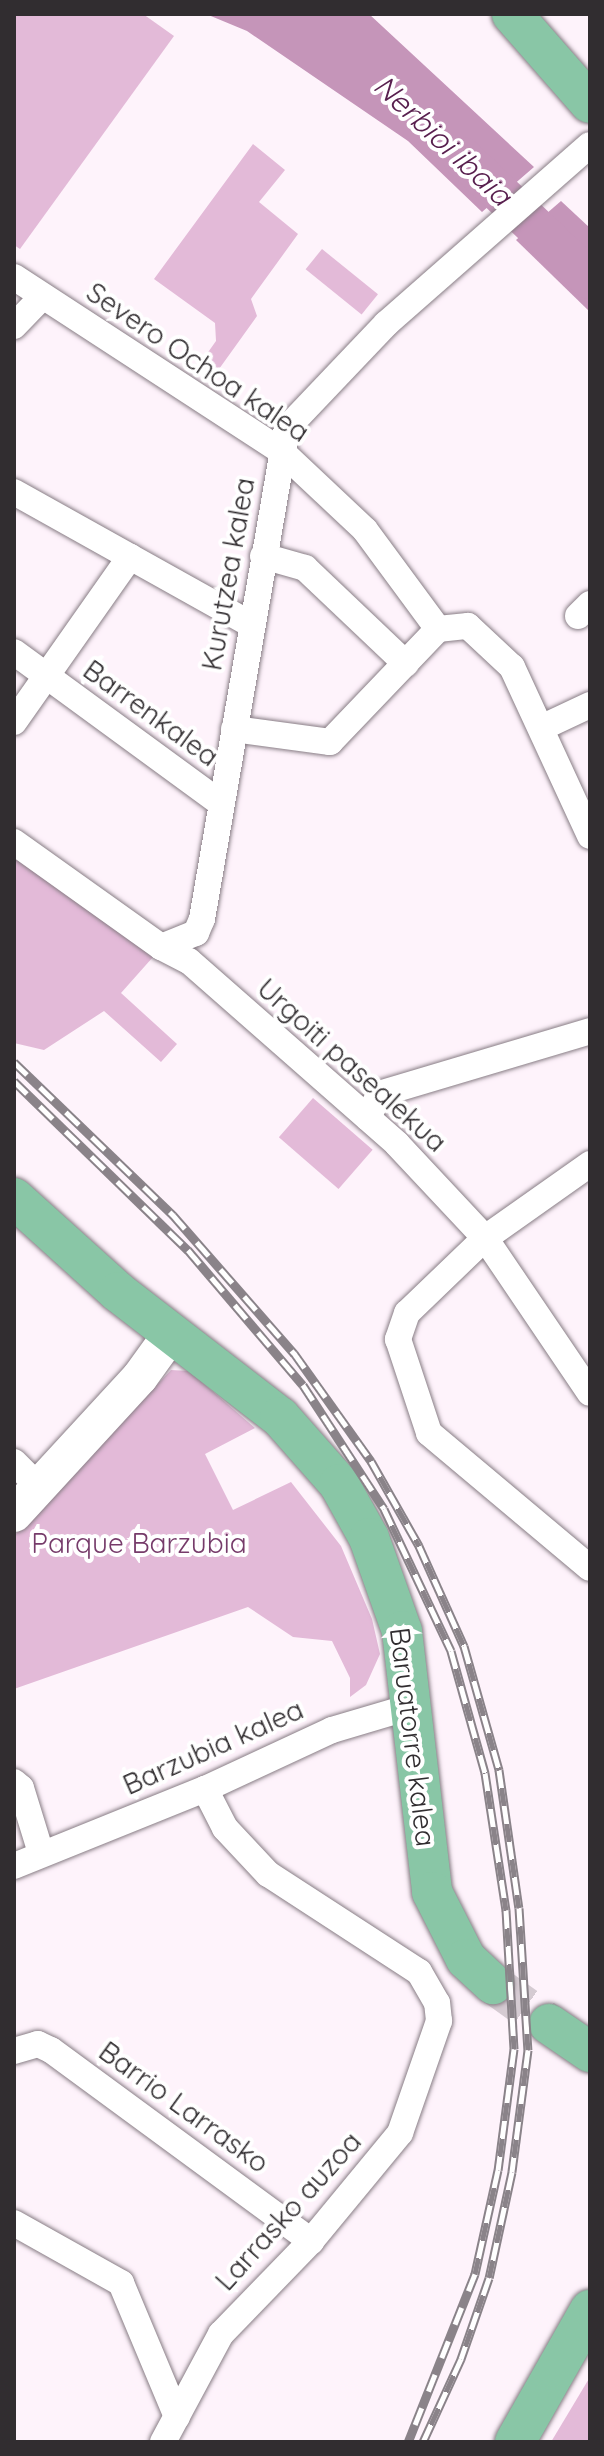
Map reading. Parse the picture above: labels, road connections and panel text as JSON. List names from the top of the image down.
{
  "streets": {
    "main road": ["Baruatorre kalea"],
    "street": [
      "Severo Ochoa kalea",
      "Kurutzea kalea",
      "Barrenkalea",
      "Urgoiti pasealekua",
      "Barzubia kalea",
      "Barrio Larrasko",
      "Larrasko auzoa"
    ]
  },
  "crossings": [
    ["Severo Ochoa kalea", "Kurutzea kalea"],
    ["Kurutzea kalea", "Barrenkalea"],
    ["Kurutzea kalea", "Urgoiti pasealekua"],
    ["Baruatorre kalea", "Barzubia kalea"],
    ["Barzubia kalea", "Larrasko auzoa"],
    ["Barrio Larrasko", "Larrasko auzoa"]
  ],
  "water": ["Nerbioi ibaia"],
  "parks": ["Parque Barzubia"]
}
